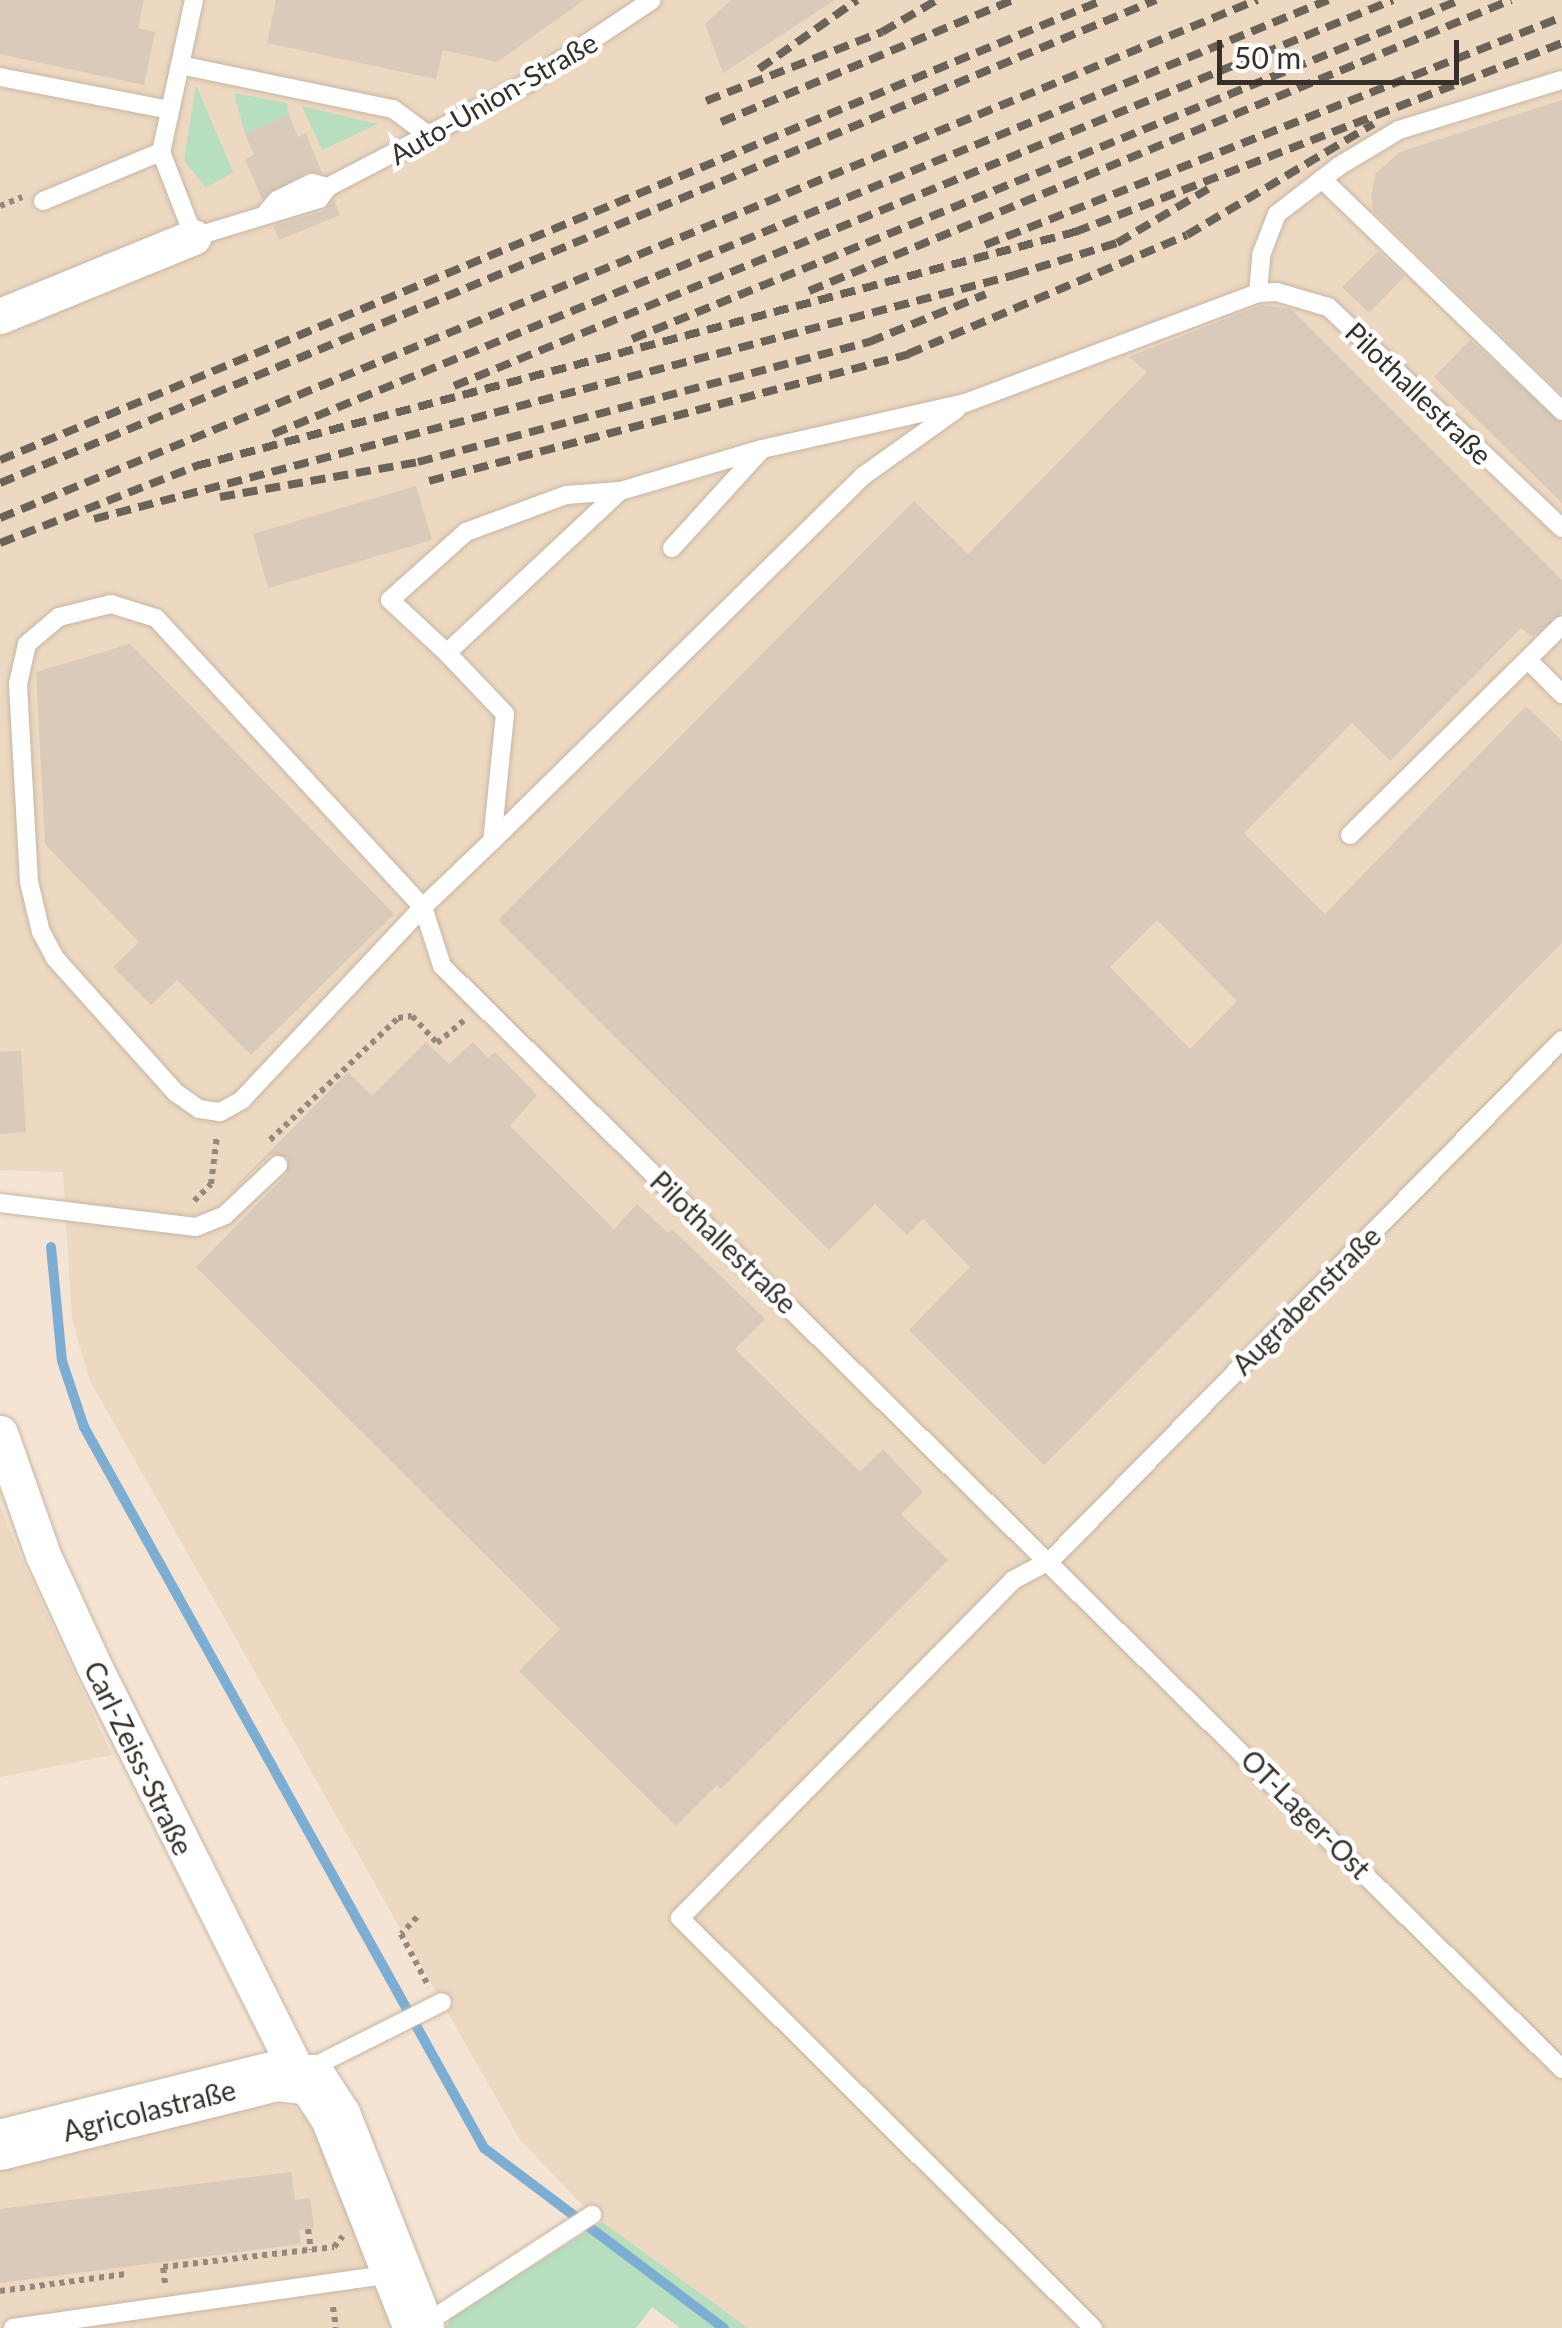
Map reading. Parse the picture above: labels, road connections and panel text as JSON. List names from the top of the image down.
{
  "streets": {
    "street": ["Carl-Zeiss-Straße", "Agricolastraße"],
    "lane": [
      "Auto-Union-Straße",
      "Pilothallestraße",
      "Augrabenstraße",
      "OT-Lager-Ost"
    ]
  },
  "crossings": [
    ["Pilothallestraße", "Augrabenstraße"],
    ["Pilothallestraße", "OT-Lager-Ost"],
    ["Augrabenstraße", "OT-Lager-Ost"],
    ["Carl-Zeiss-Straße", "Agricolastraße"]
  ],
  "scale_bar": "50 m"
}
